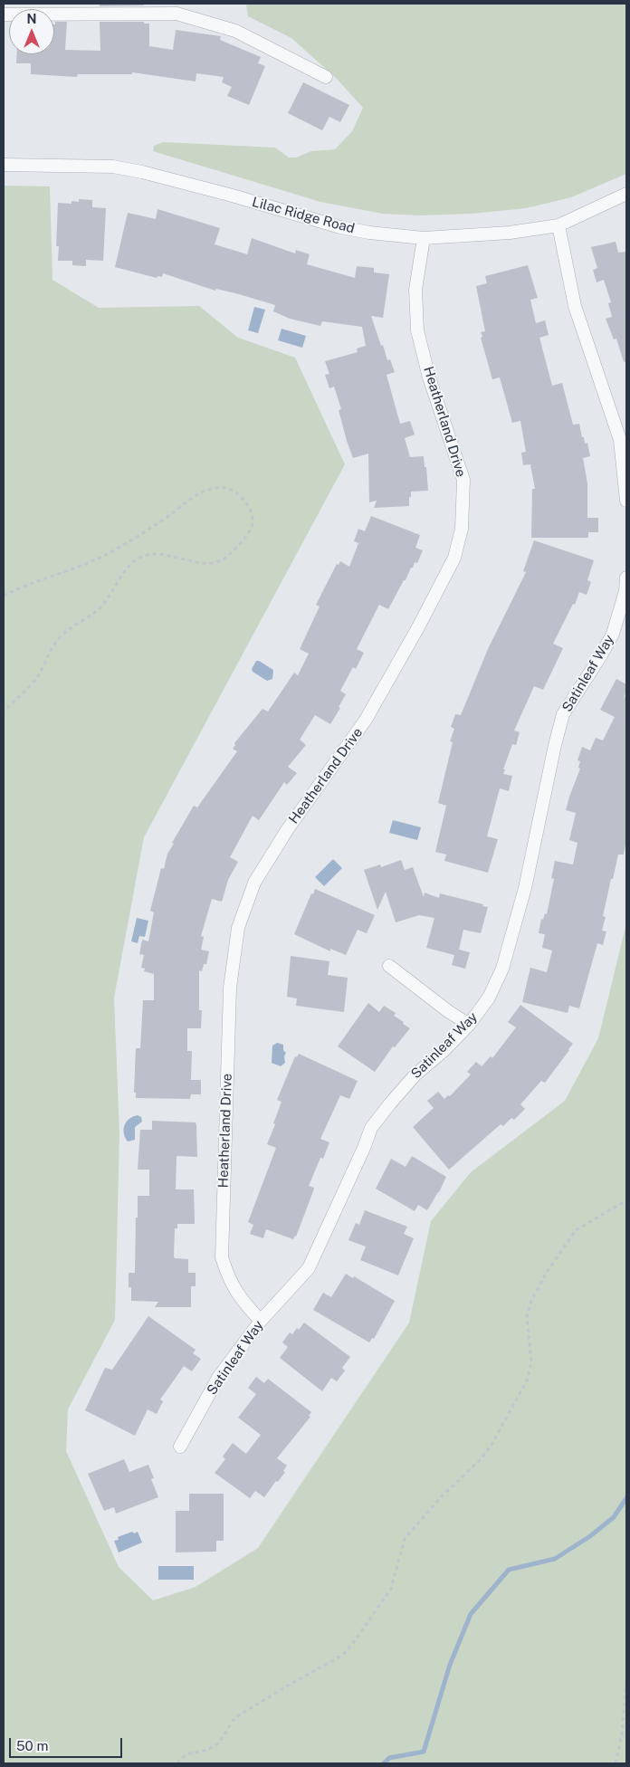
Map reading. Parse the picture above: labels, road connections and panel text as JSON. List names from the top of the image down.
{
  "streets": {
    "street": ["Lilac Ridge Road", "Heatherland Drive", "Satinleaf Way"]
  },
  "crossings": [
    ["Lilac Ridge Road", "Heatherland Drive"],
    ["Heatherland Drive", "Satinleaf Way"]
  ],
  "scale_bar": "50 m",
  "north": "top"
}
